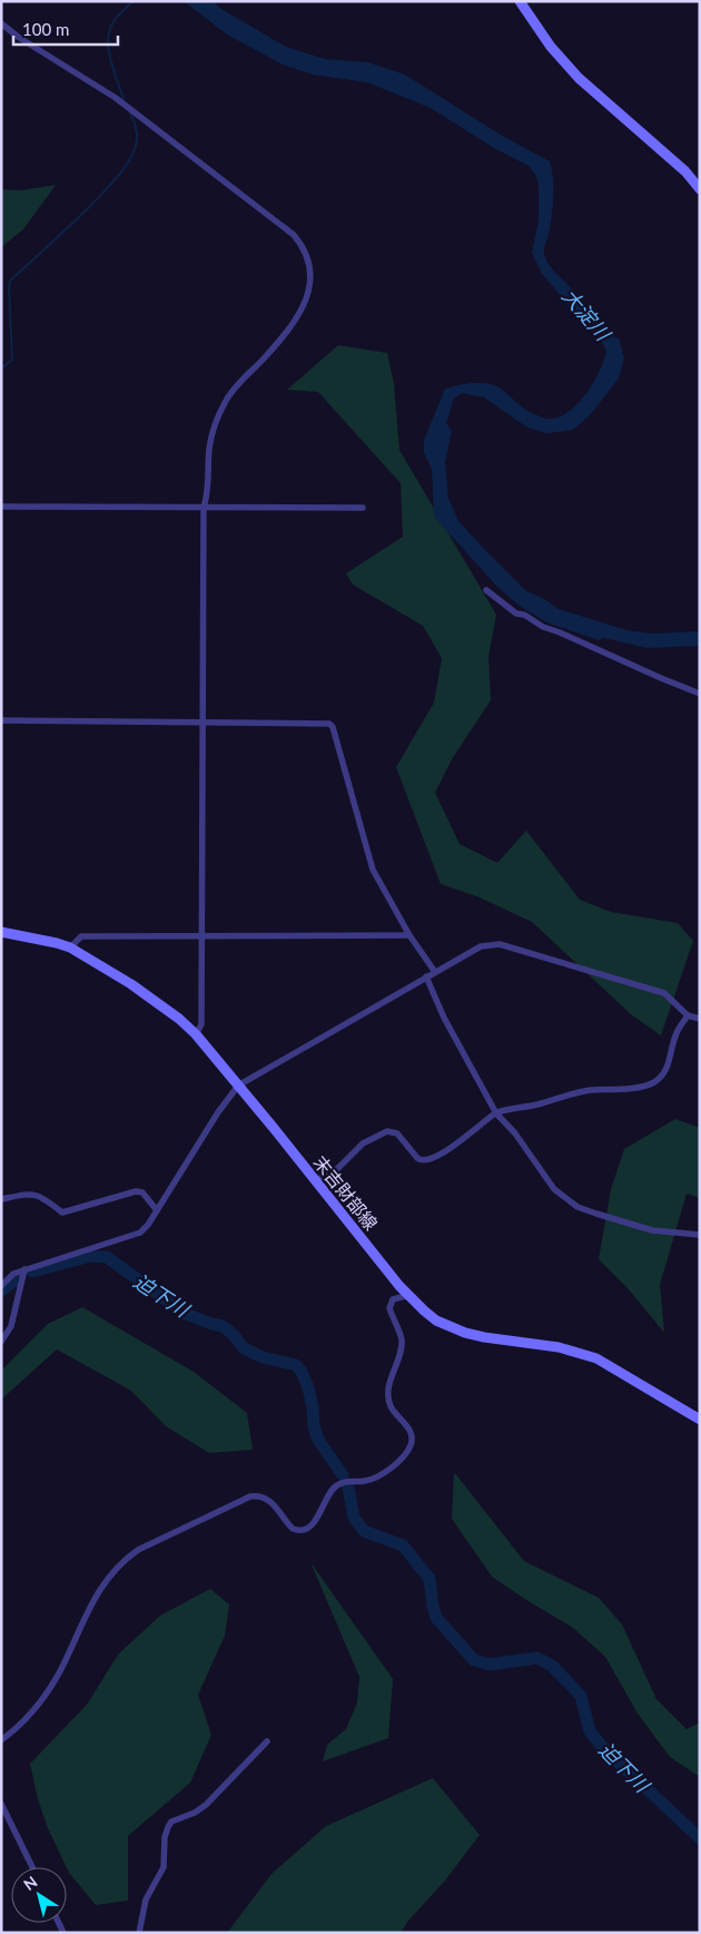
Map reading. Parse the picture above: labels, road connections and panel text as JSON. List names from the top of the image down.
{
  "streets": {
    "main road": ["末吉財部線"]
  },
  "water": ["大淀川", "迫下川"],
  "scale_bar": "100 m",
  "north": "top left"
}
